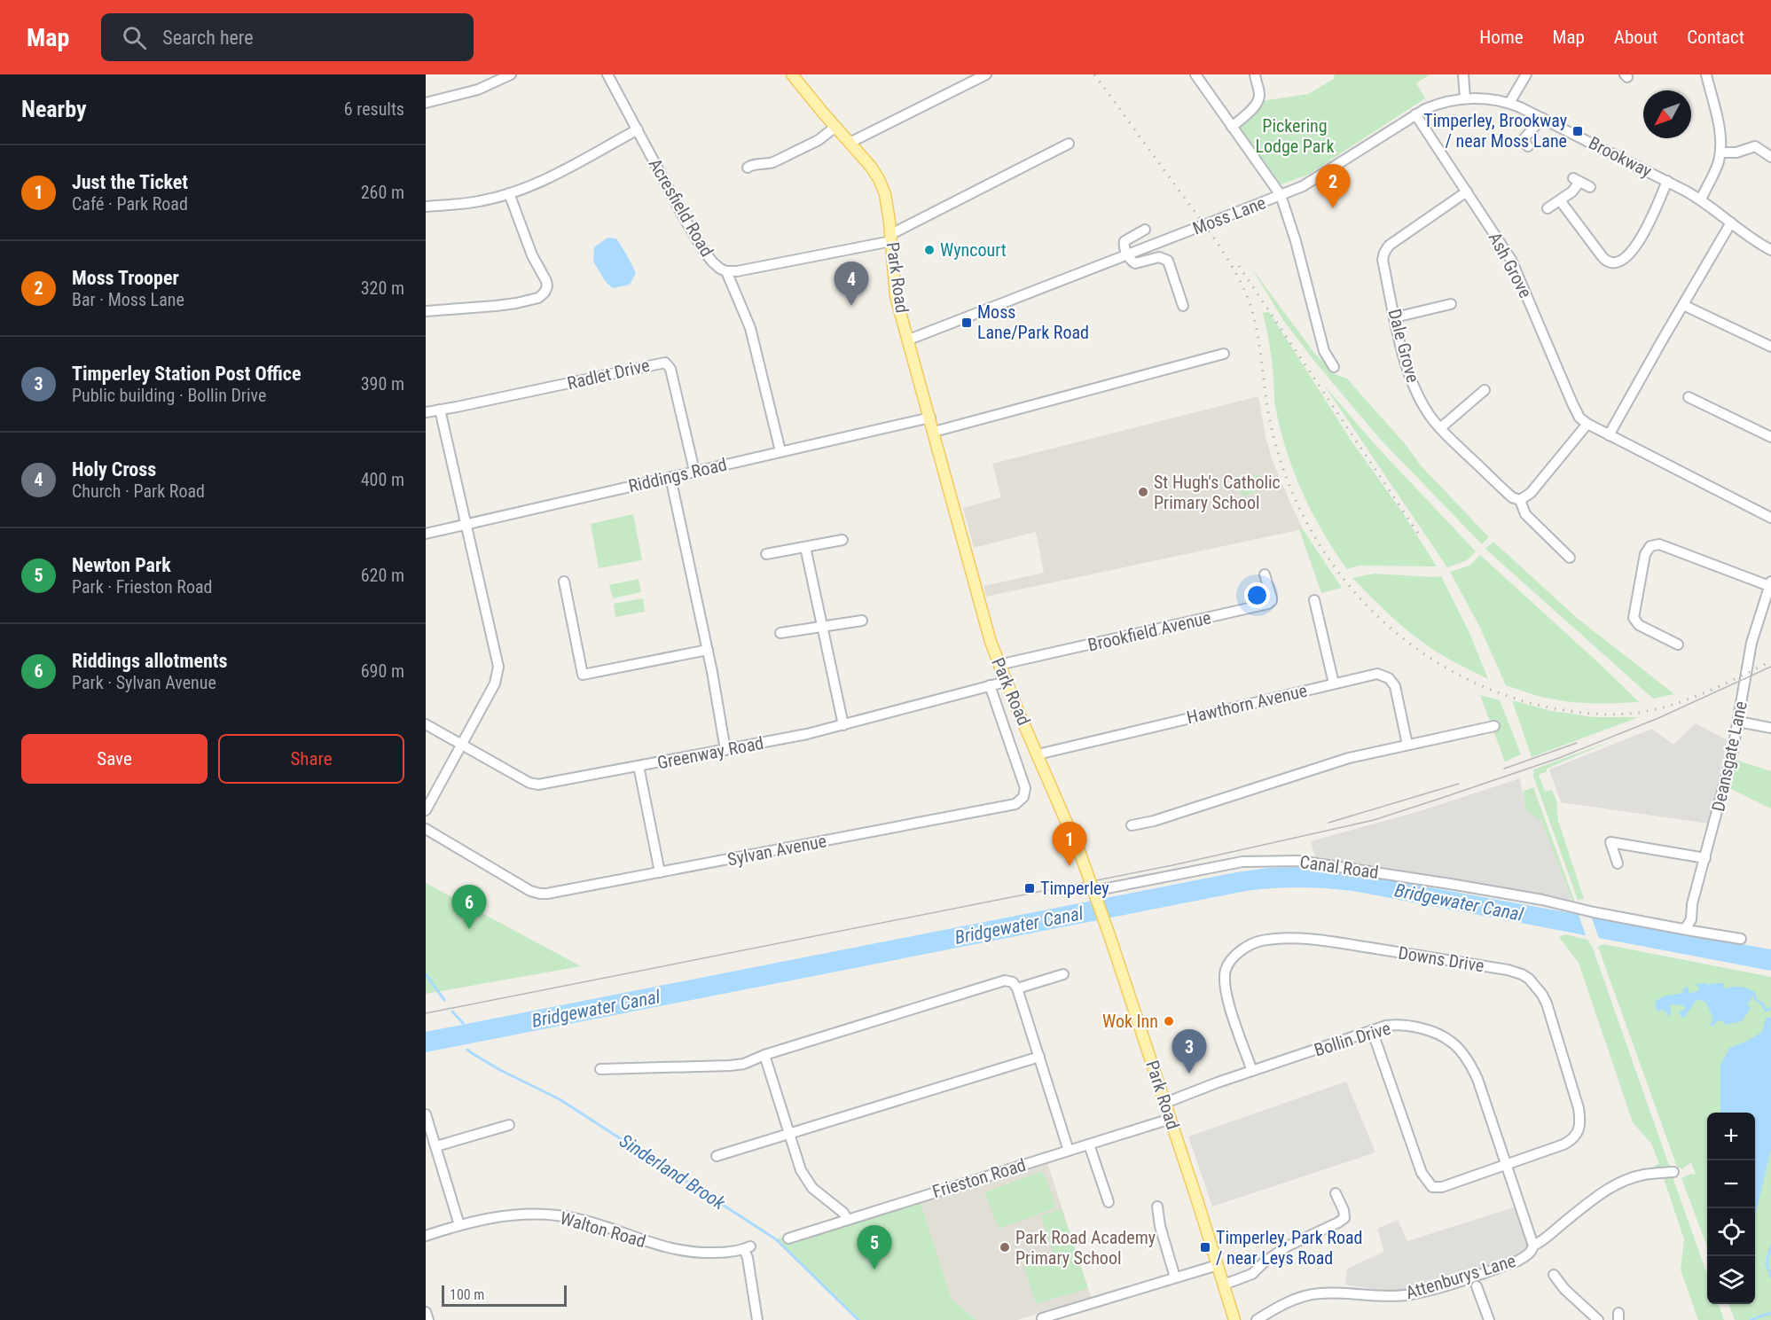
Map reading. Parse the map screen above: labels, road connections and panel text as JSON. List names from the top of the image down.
{
  "streets": {
    "main road": ["Park Road"],
    "street": [
      "Brookway",
      "Acresfield Road",
      "Moss Lane",
      "Ash Grove",
      "Dale Grove",
      "Radlet Drive",
      "Riddings Road",
      "Brookfield Avenue",
      "Hawthorn Avenue",
      "Greenway Road",
      "Deansgate Lane",
      "Sylvan Avenue",
      "Canal Road",
      "Downs Drive",
      "Bollin Drive",
      "Frieston Road",
      "Walton Road",
      "Attenburys Lane"
    ]
  },
  "crossings": [
    ["Brookway", "Moss Lane"],
    ["Acresfield Road", "Park Road"],
    ["Moss Lane", "Ash Grove"],
    ["Moss Lane", "Park Road"],
    ["Ash Grove", "Dale Grove"],
    ["Park Road", "Riddings Road"],
    ["Park Road", "Brookfield Avenue"],
    ["Park Road", "Hawthorn Avenue"],
    ["Park Road", "Greenway Road"],
    ["Park Road", "Canal Road"],
    ["Park Road", "Bollin Drive"],
    ["Park Road", "Frieston Road"],
    ["Radlet Drive", "Riddings Road"],
    ["Greenway Road", "Sylvan Avenue"],
    ["Deansgate Lane", "Canal Road"],
    ["Downs Drive", "Bollin Drive"],
    ["Bollin Drive", "Attenburys Lane"]
  ],
  "water": ["Bridgewater Canal", "Sinderland Brook"],
  "parks": ["Pickering Lodge Park"],
  "places": {
    "transit": [
      "Timperley, Brookway / near Moss Lane",
      "Moss Lane/Park Road",
      "Timperley",
      "Timperley, Park Road / near Leys Road"
    ],
    "other": [
      "Wyncourt",
      "St Hugh's Catholic Primary School",
      "Wok Inn",
      "Park Road Academy Primary School"
    ]
  },
  "scale_bar": "100 m",
  "north": "bottom left",
  "page": {
    "header": "Map",
    "search": "Search here",
    "nav": [
      "Home",
      "Map",
      "About",
      "Contact"
    ],
    "heading": ["Nearby", "6 results"],
    "list": [
      {
        "mark": "1",
        "name": "Just the Ticket",
        "note": "Café · Park Road",
        "value": "260 m"
      },
      {
        "mark": "2",
        "name": "Moss Trooper",
        "note": "Bar · Moss Lane",
        "value": "320 m"
      },
      {
        "mark": "3",
        "name": "Timperley Station Post Office",
        "note": "Public building · Bollin Drive",
        "value": "390 m"
      },
      {
        "mark": "4",
        "name": "Holy Cross",
        "note": "Church · Park Road",
        "value": "400 m"
      },
      {
        "mark": "5",
        "name": "Newton Park",
        "note": "Park · Frieston Road",
        "value": "620 m"
      },
      {
        "mark": "6",
        "name": "Riddings allotments",
        "note": "Park · Sylvan Avenue",
        "value": "690 m"
      }
    ],
    "pins": [
      "2",
      "4",
      "1",
      "6",
      "3",
      "5"
    ],
    "buttons": ["Save", "Share"],
    "map_buttons": ["+", "−"],
    "scale": "100 m"
  }
}
